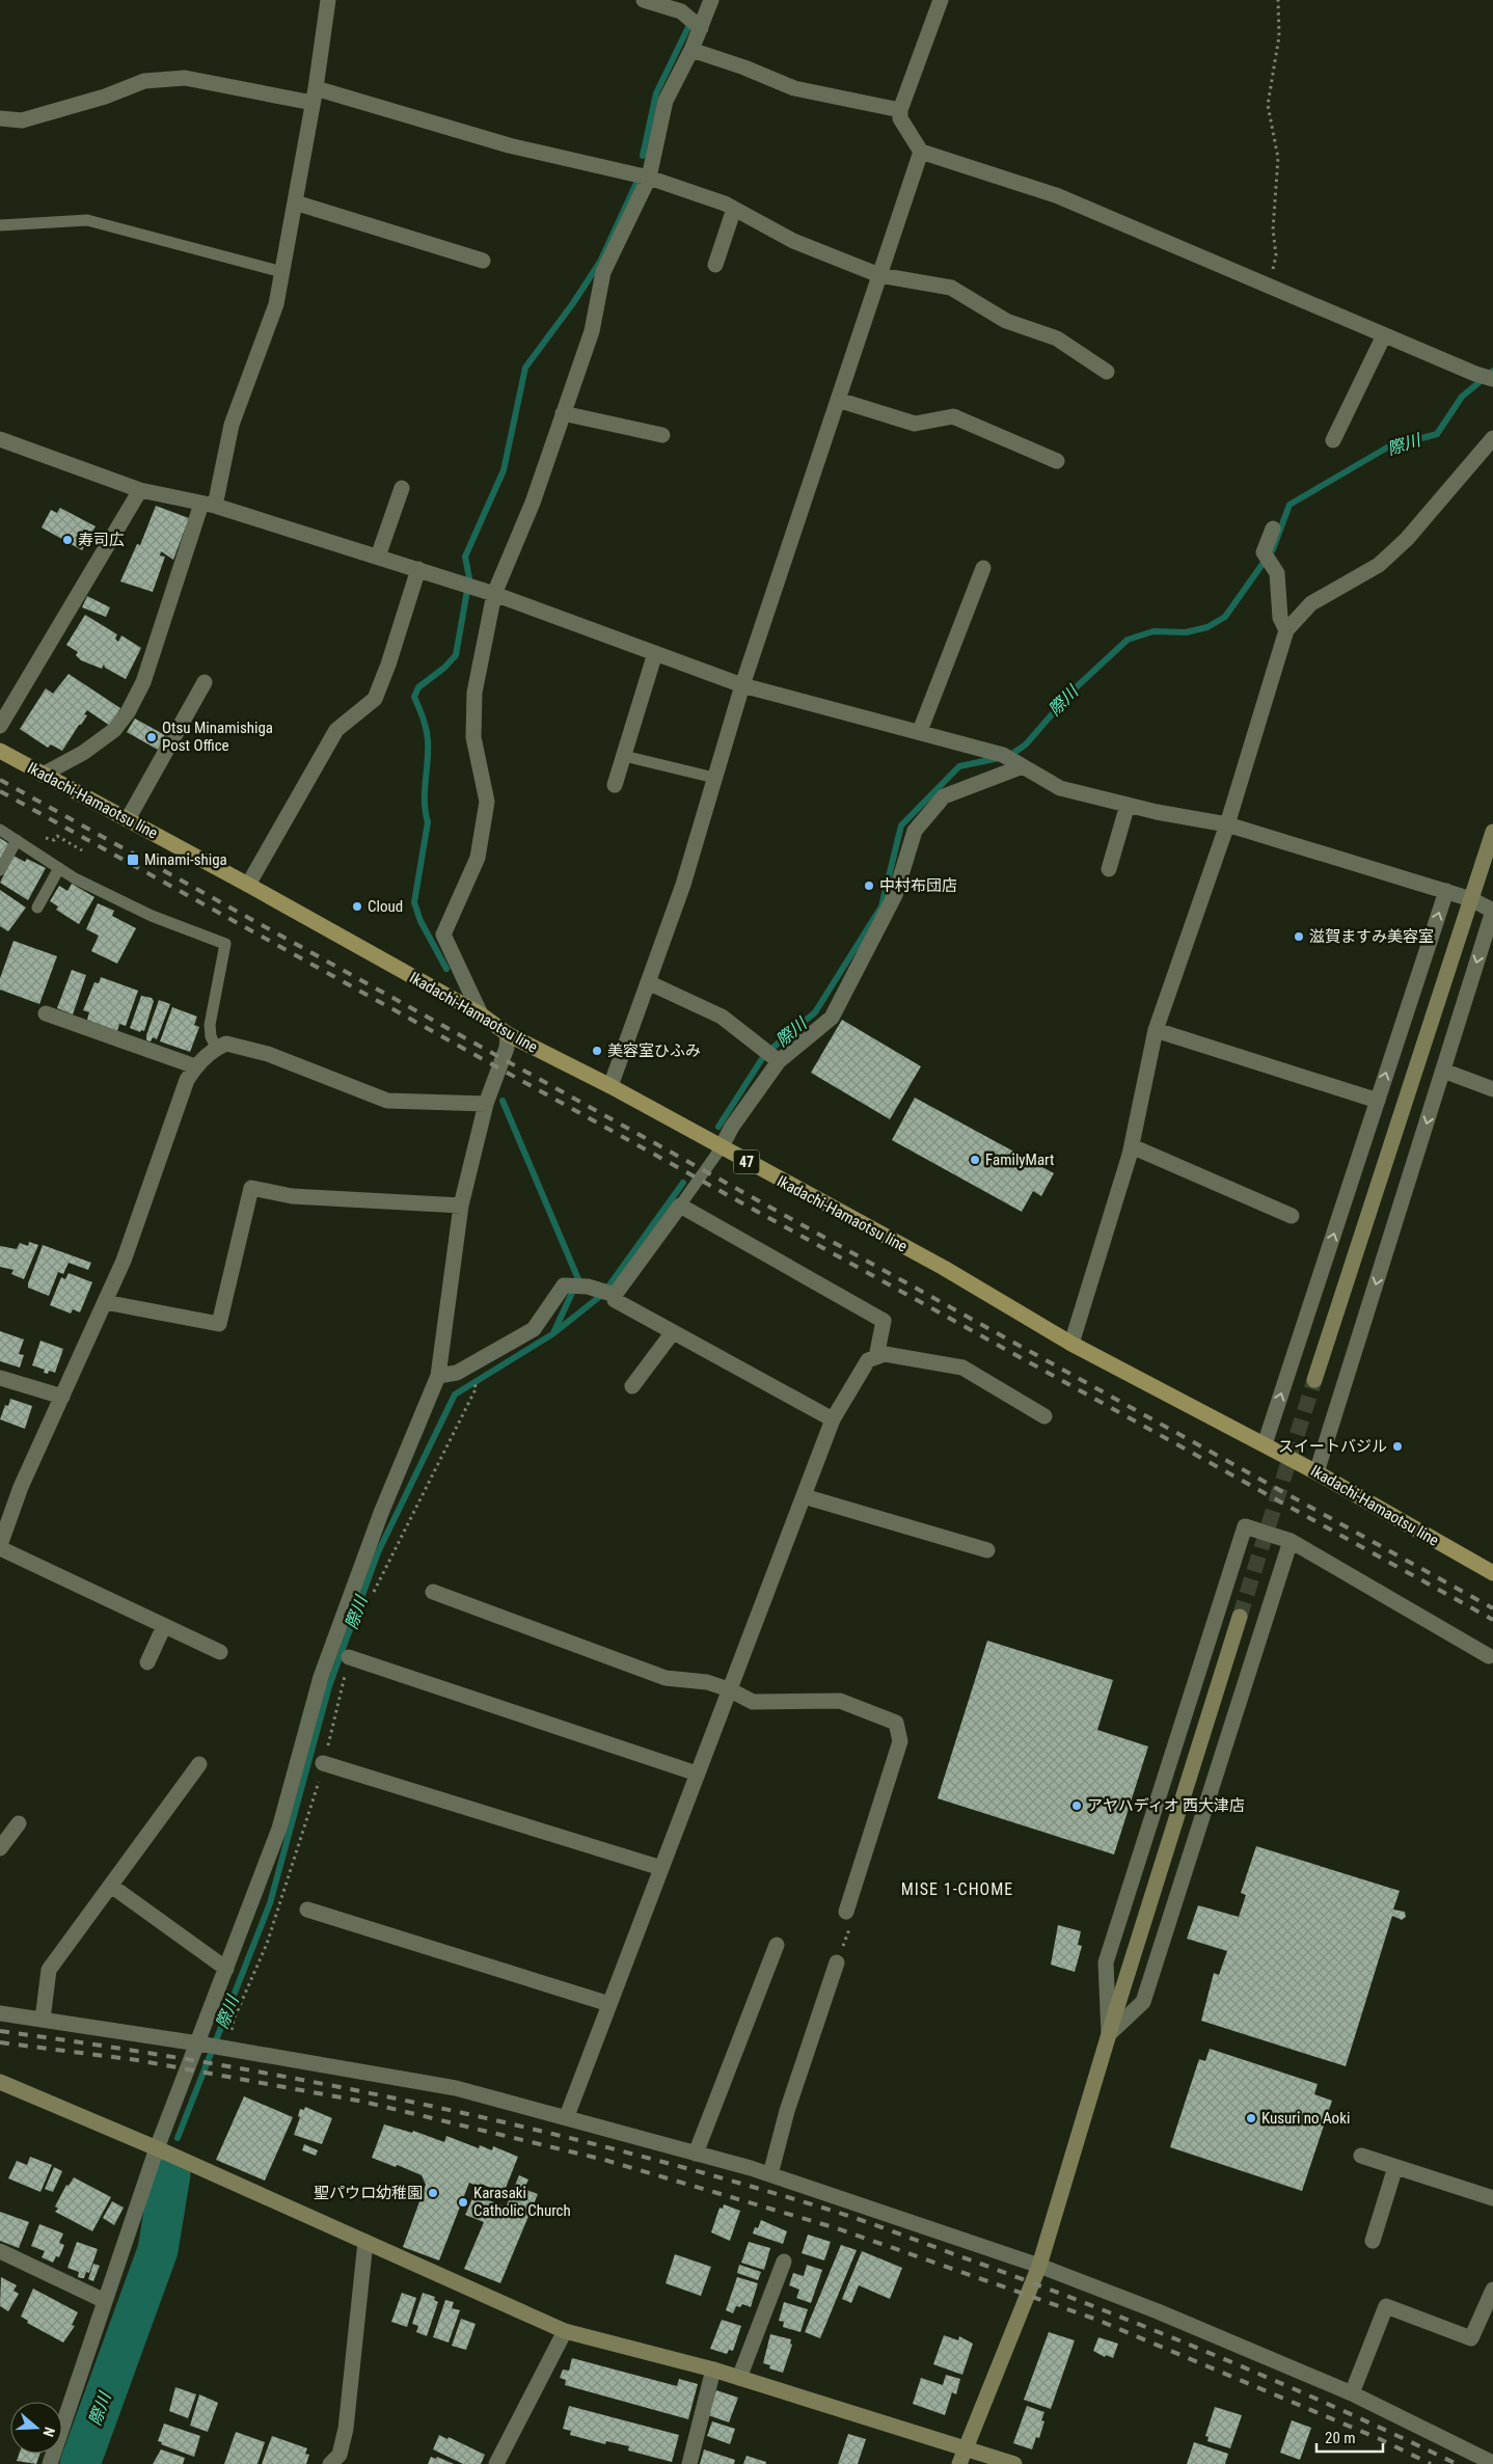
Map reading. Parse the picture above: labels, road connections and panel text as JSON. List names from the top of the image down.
{
  "streets": {
    "main road": ["Ikadachi-Hamaotsu line", "47"]
  },
  "districts": ["MISE 1-CHOME"],
  "water": ["際川"],
  "places": {
    "other": [
      "寿司広",
      "Otsu Minamishiga Post Office",
      "中村布団店",
      "Cloud",
      "滋賀ますみ美容室",
      "美容室ひふみ",
      "FamilyMart",
      "スイートバジル",
      "アヤハディオ 西大津店",
      "Kusuri no Aoki",
      "聖パウロ幼稚園",
      "Karasaki Catholic Church"
    ],
    "transit": ["Minami-shiga"]
  },
  "scale_bar": "20 m",
  "north": "right"
}
